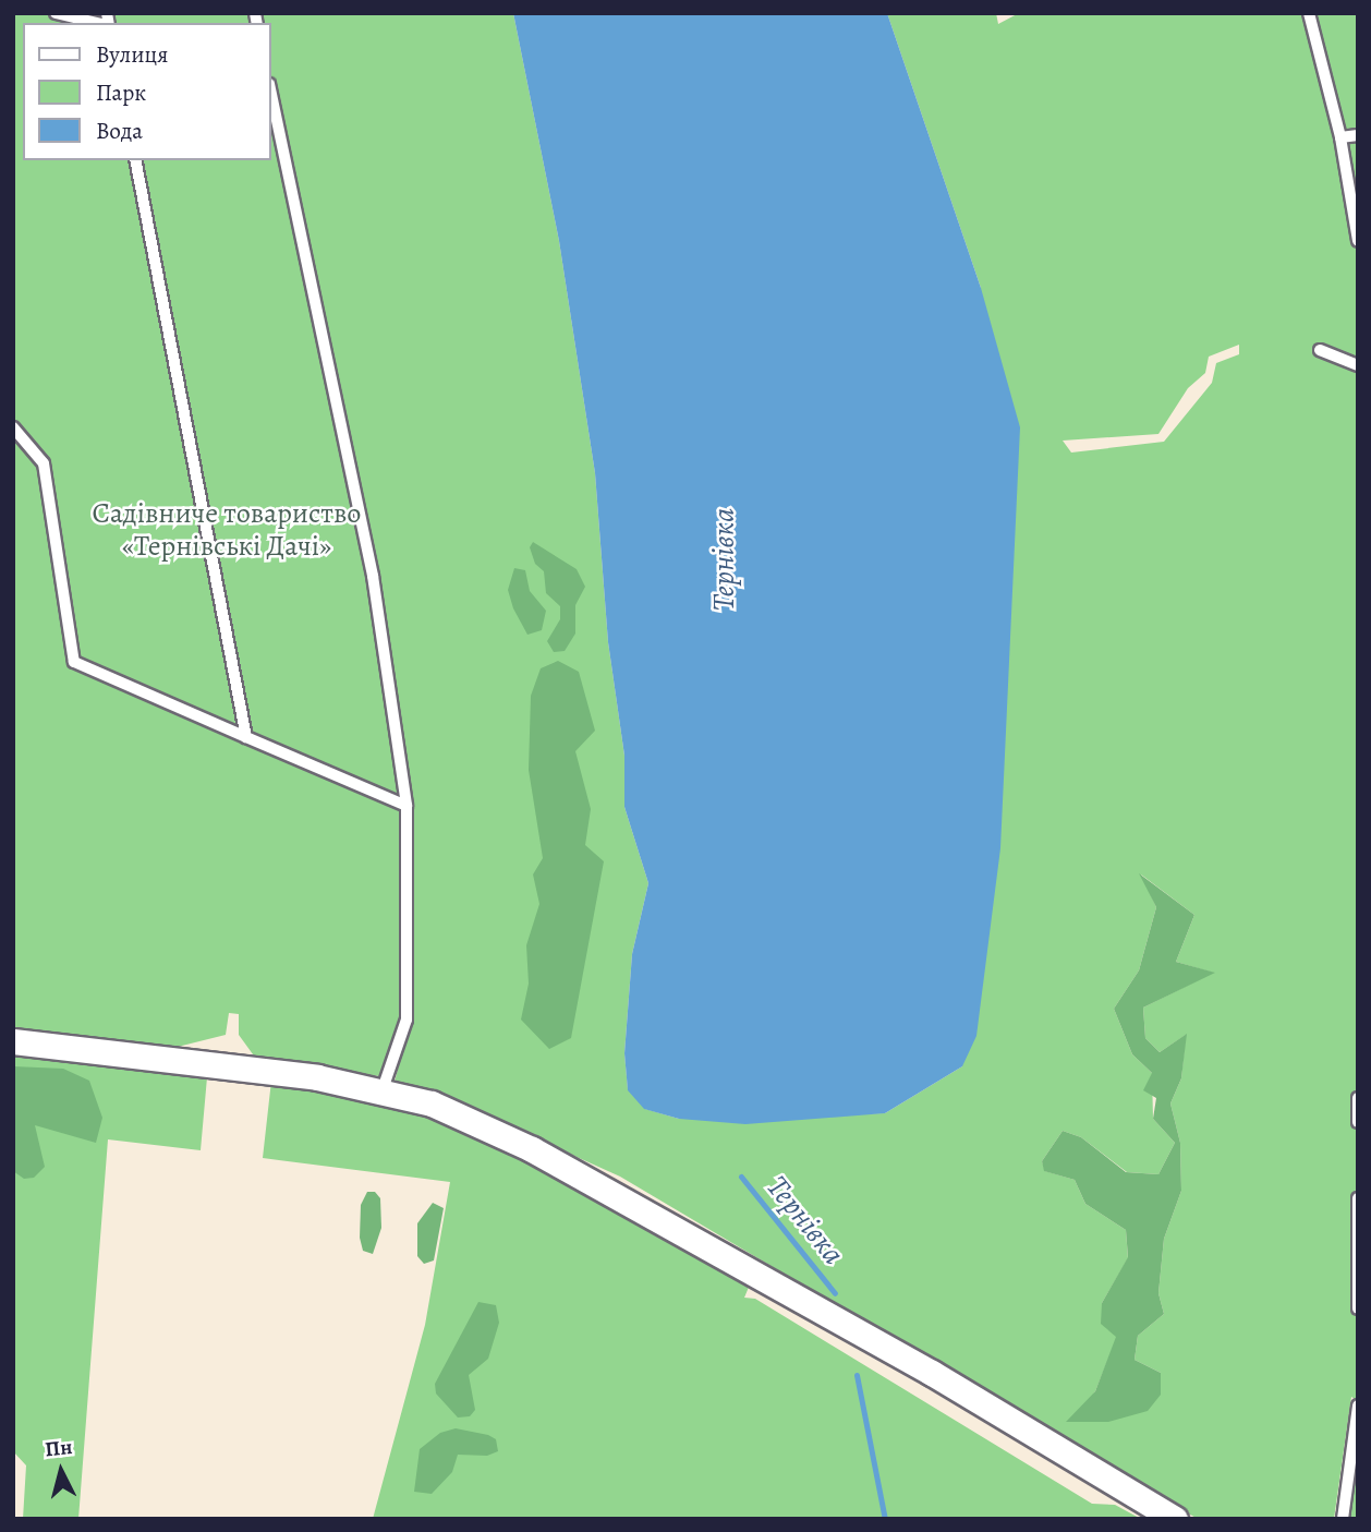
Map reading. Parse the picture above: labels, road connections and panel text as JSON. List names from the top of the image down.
{
  "water": ["Тернівка"],
  "parks": ["Садівниче товариство «Тернівські Дачі»"],
  "legend": ["Вулиця", "Парк", "Вода"],
  "north": "top"
}
